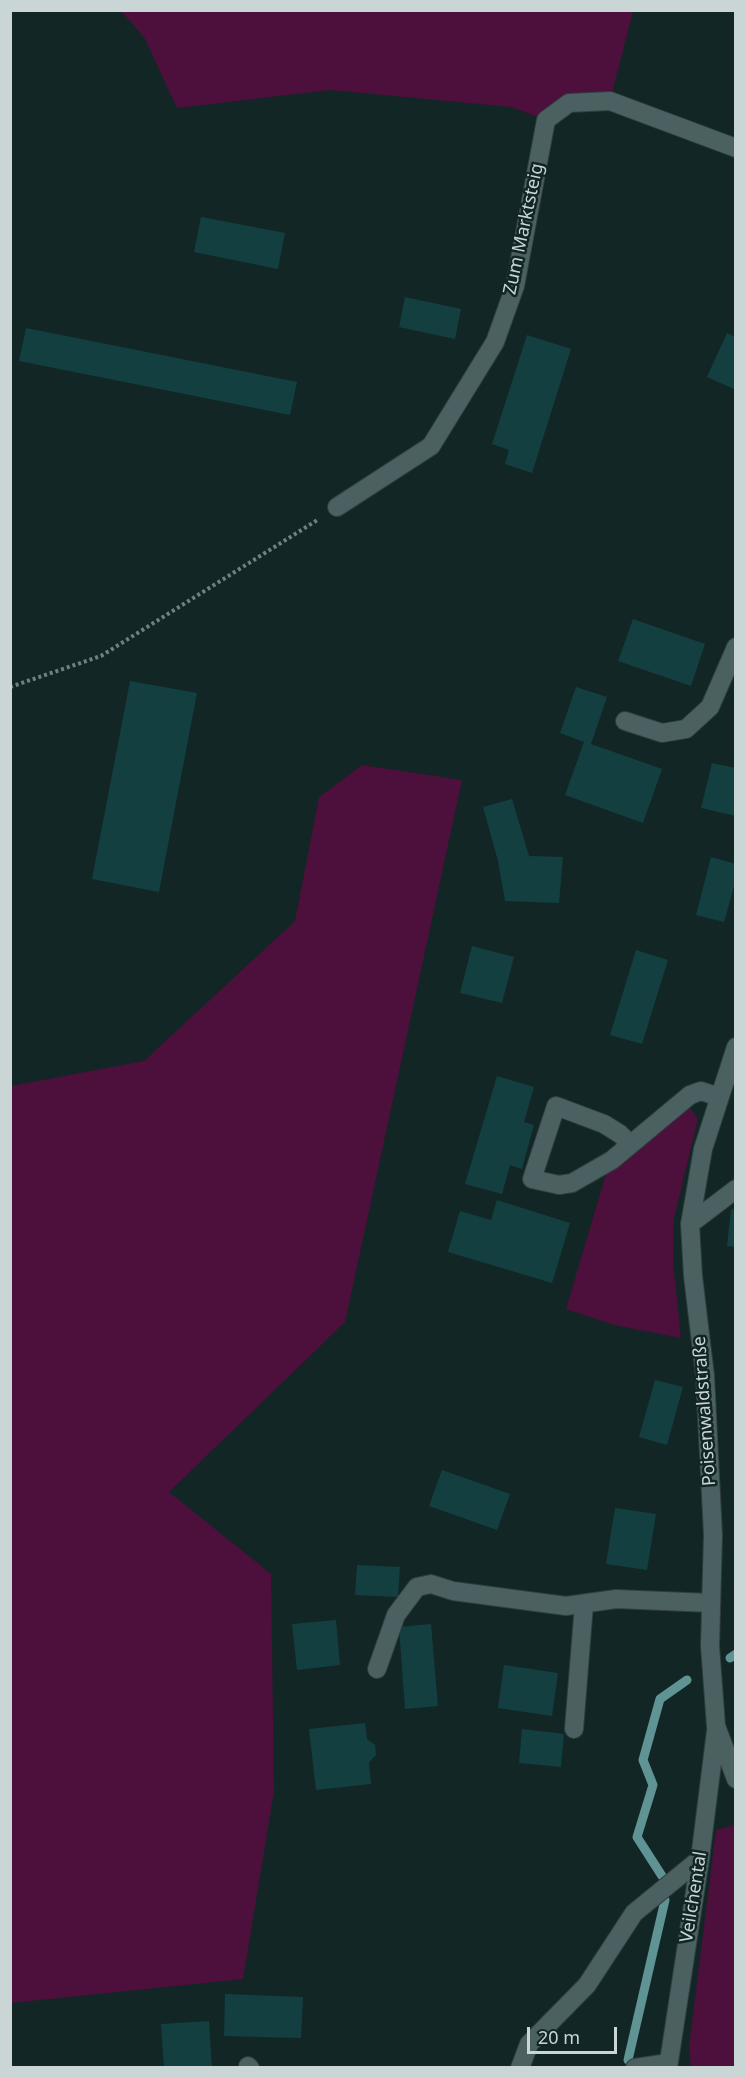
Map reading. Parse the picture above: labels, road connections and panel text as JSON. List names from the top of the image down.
{
  "streets": {
    "street": ["Zum Marktsteig", "Poisenwaldstraße", "Veilchental"]
  },
  "crossings": [
    ["Poisenwaldstraße", "Veilchental"]
  ],
  "scale_bar": "20 m"
}
